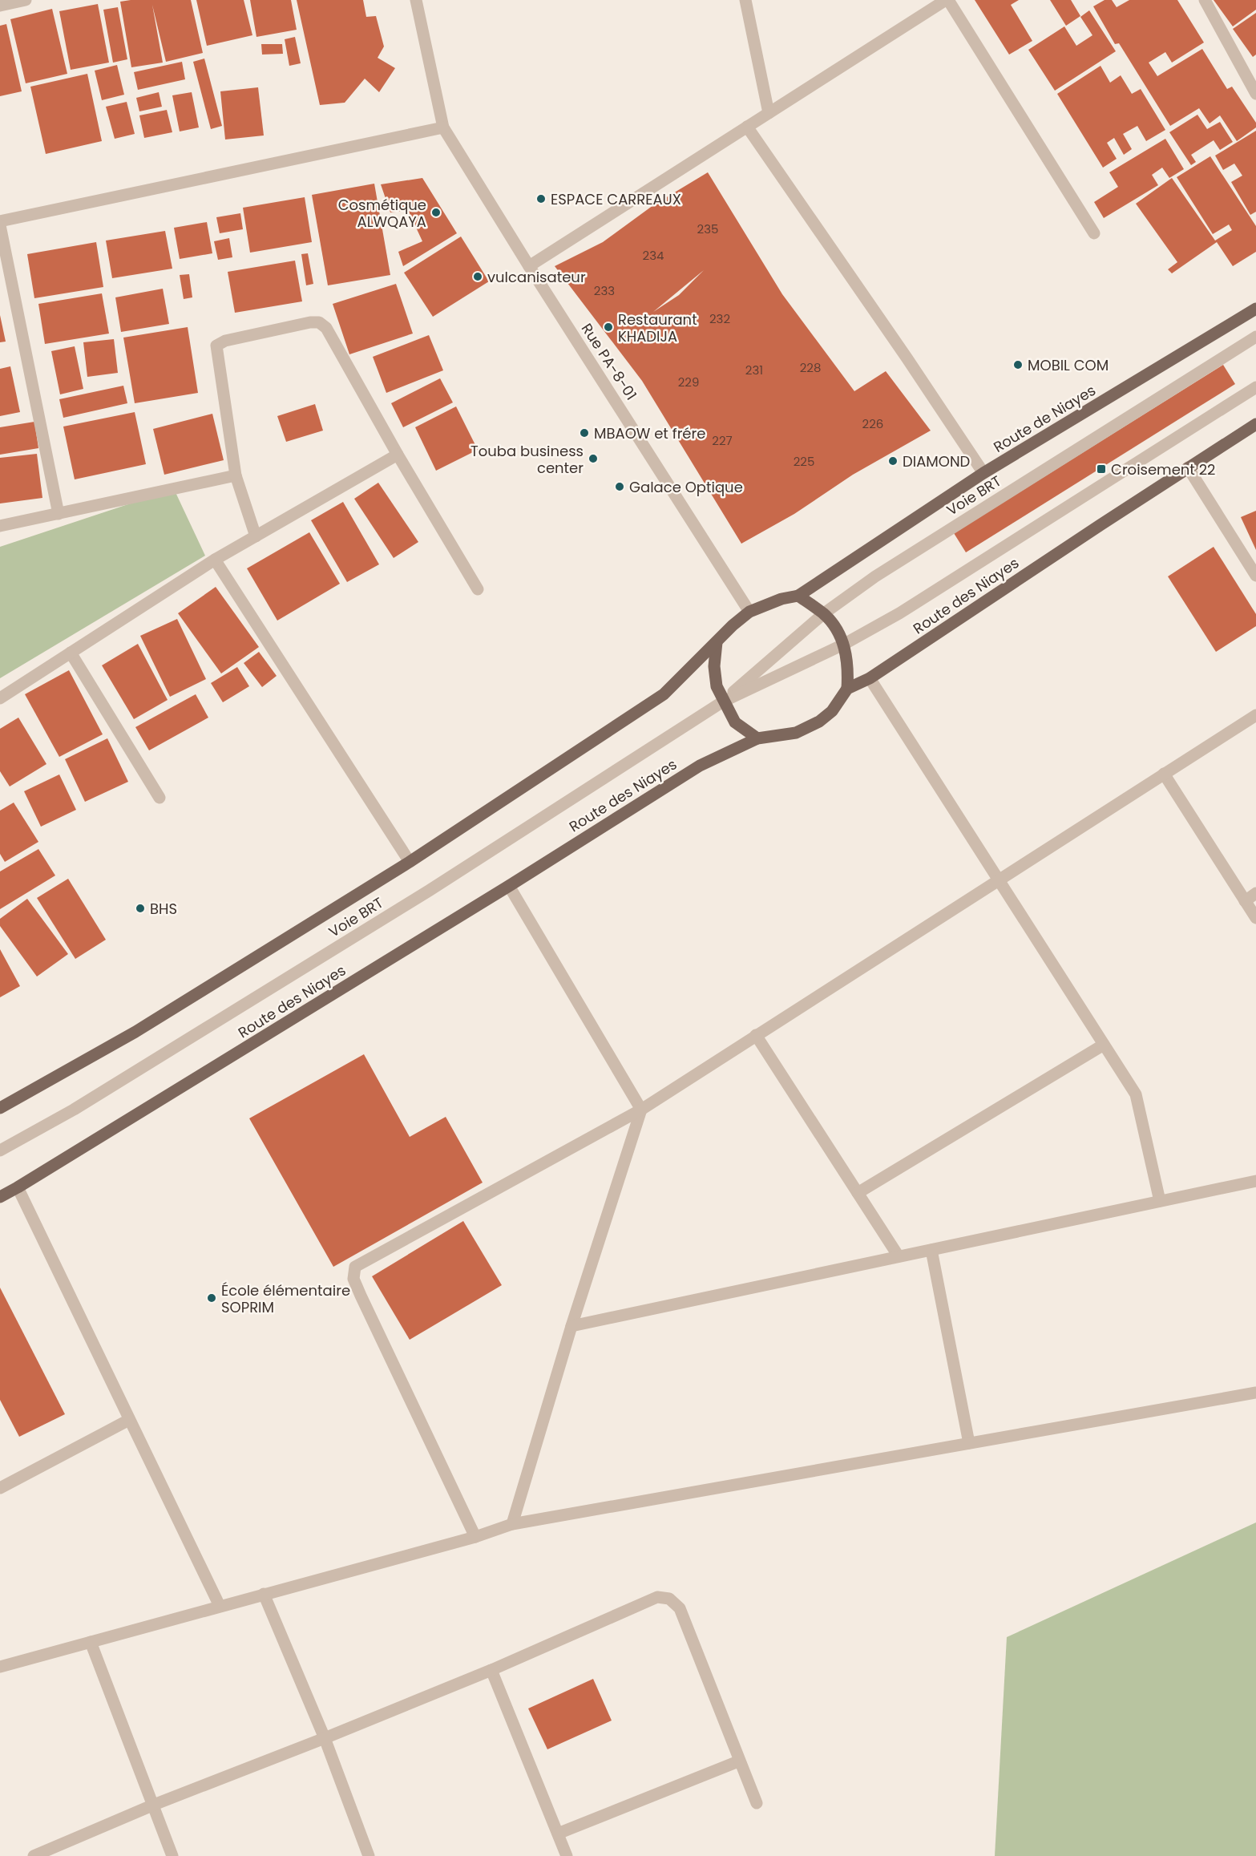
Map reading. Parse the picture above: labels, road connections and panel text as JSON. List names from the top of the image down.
{
  "streets": {
    "main road": ["Route de Niayes", "Route des Niayes"],
    "street": ["Rue PA-8-01", "Voie BRT"]
  },
  "crossings": [
    ["Rue PA-8-01", "Route de Niayes"]
  ],
  "places": {
    "other": [
      "ESPACE CARREAUX",
      "Cosmétique ALWQAYA",
      "vulcanisateur",
      "Restaurant KHADIJA",
      "MOBIL COM",
      "MBAOW et frére",
      "Touba business center",
      "DIAMOND",
      "Galace Optique",
      "BHS",
      "École élémentaire SOPRIM"
    ],
    "transit": ["Croisement 22"]
  },
  "house_numbers": [
    "235",
    "234",
    "233",
    "232",
    "228",
    "231",
    "229",
    "226",
    "227",
    "225"
  ]
}
